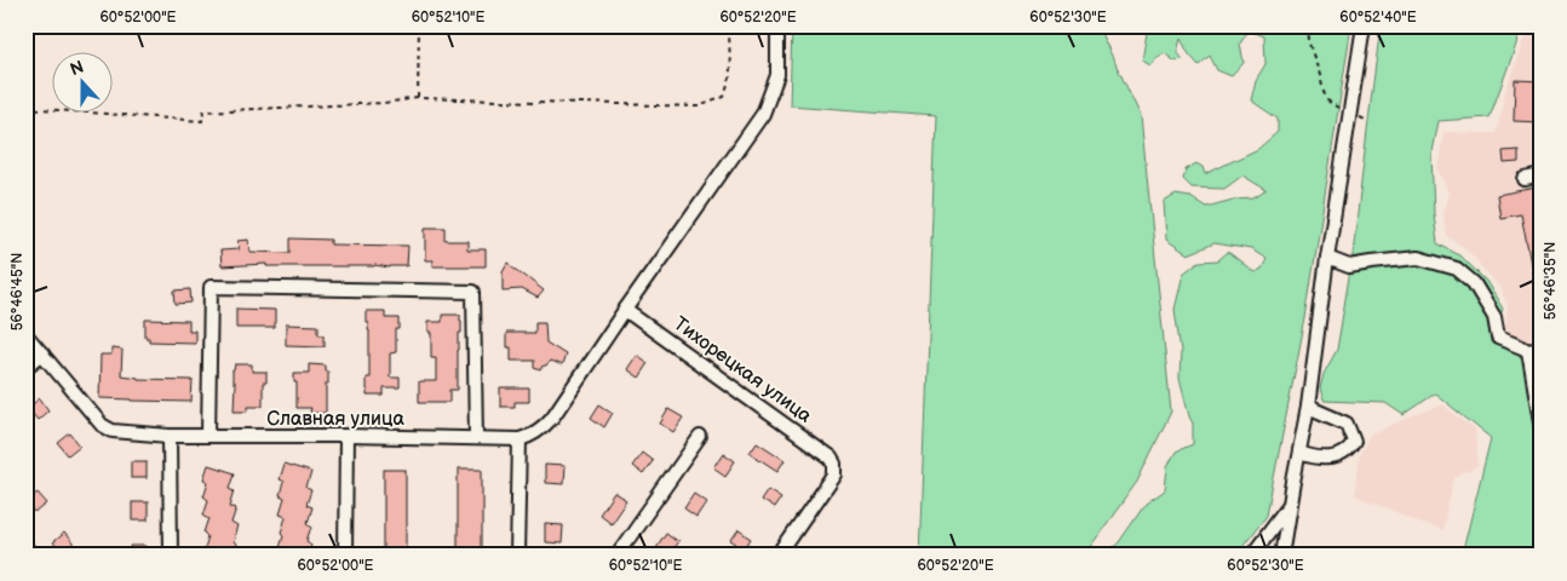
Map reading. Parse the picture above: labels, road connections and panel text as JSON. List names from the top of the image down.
{
  "streets": {
    "street": ["Тихорецкая улица", "Славная улица"]
  },
  "north": "top",
  "coordinates": [
    "60°52'00\"E",
    "60°52'10\"E",
    "60°52'20\"E",
    "60°52'30\"E",
    "60°52'40\"E",
    "56°46'35\"N",
    "56°46'45\"N"
  ]
}
